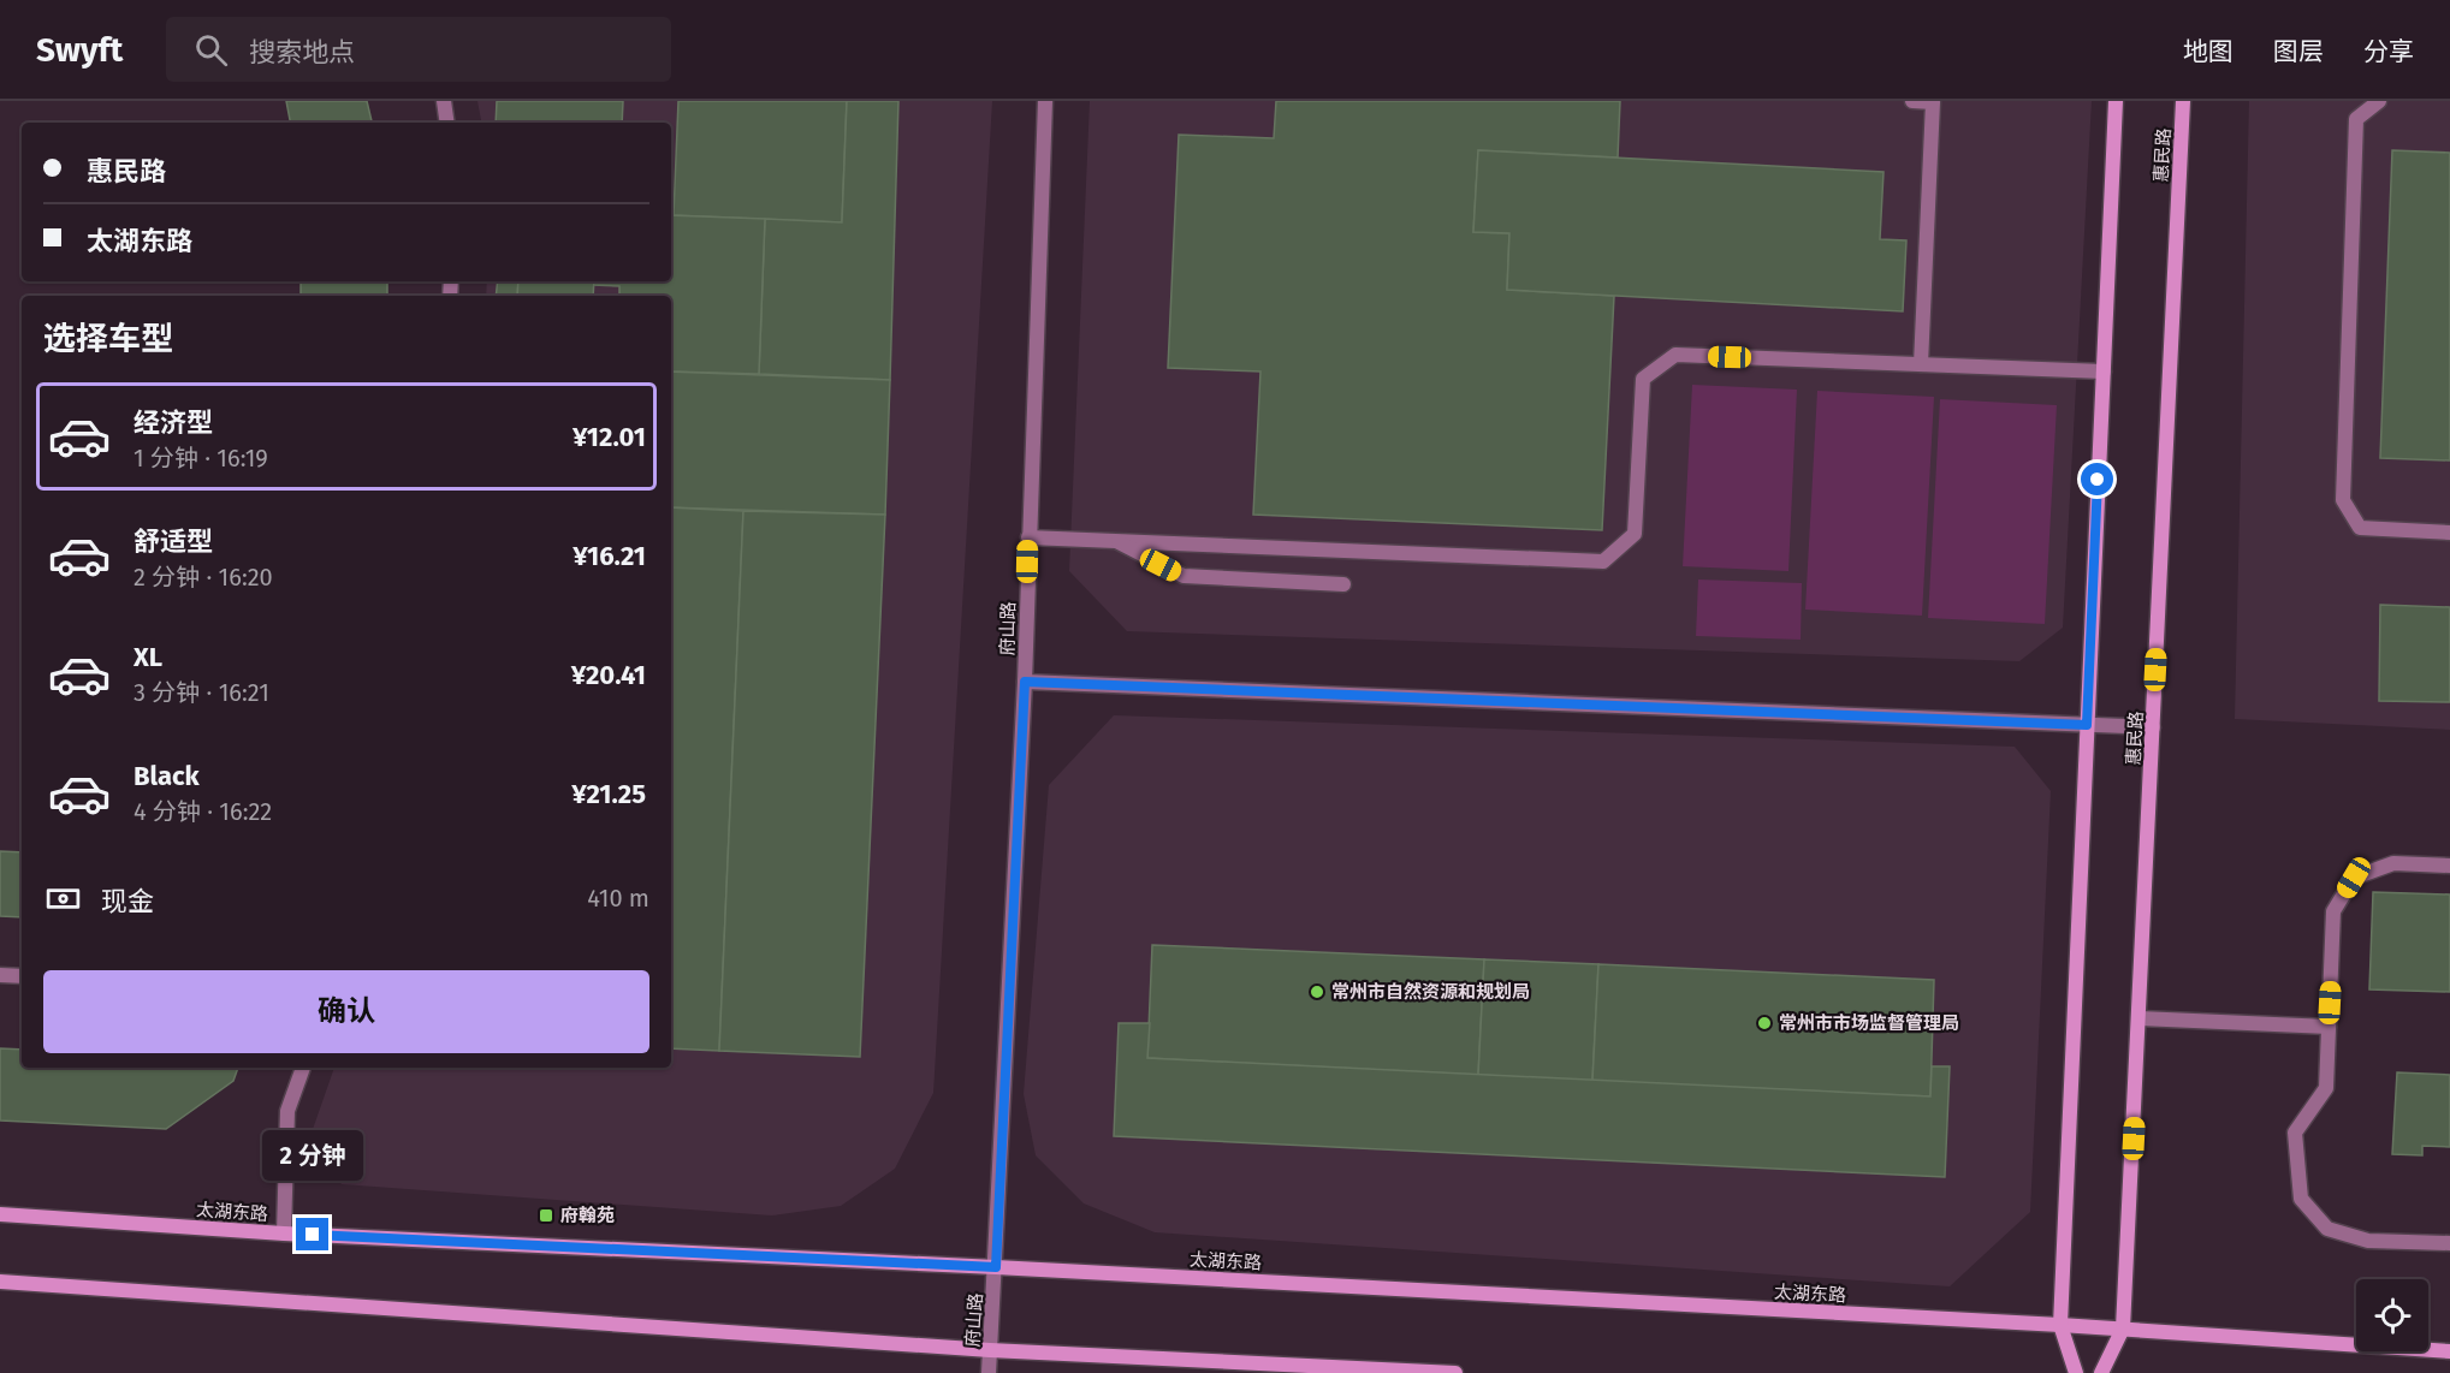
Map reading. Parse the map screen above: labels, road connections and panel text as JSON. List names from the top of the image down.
{
  "streets": {
    "main road": ["惠民路", "太湖东路"],
    "street": ["府山路"]
  },
  "crossings": [
    ["惠民路", "太湖东路"],
    ["府山路", "太湖东路"]
  ],
  "places": {
    "other": ["常州市自然资源和规划局", "常州市市场监督管理局"],
    "transit": ["府翰苑"]
  },
  "page": {
    "header": "Swyft",
    "search": "搜索地点",
    "nav": ["地图", "图层", "分享"],
    "banner": ["惠民路", "太湖东路"],
    "heading": "选择车型",
    "list": [
      {
        "name": "经济型",
        "note": "1 分钟 · 16:19",
        "value": "¥12.01"
      },
      {
        "name": "舒适型",
        "note": "2 分钟 · 16:20",
        "value": "¥16.21"
      },
      {
        "name": "XL",
        "note": "3 分钟 · 16:21",
        "value": "¥20.41"
      },
      {
        "name": "Black",
        "note": "4 分钟 · 16:22",
        "value": "¥21.25"
      }
    ],
    "pay": ["现金", "410 m"],
    "buttons": "确认",
    "bubble": "2 分钟"
  }
}
